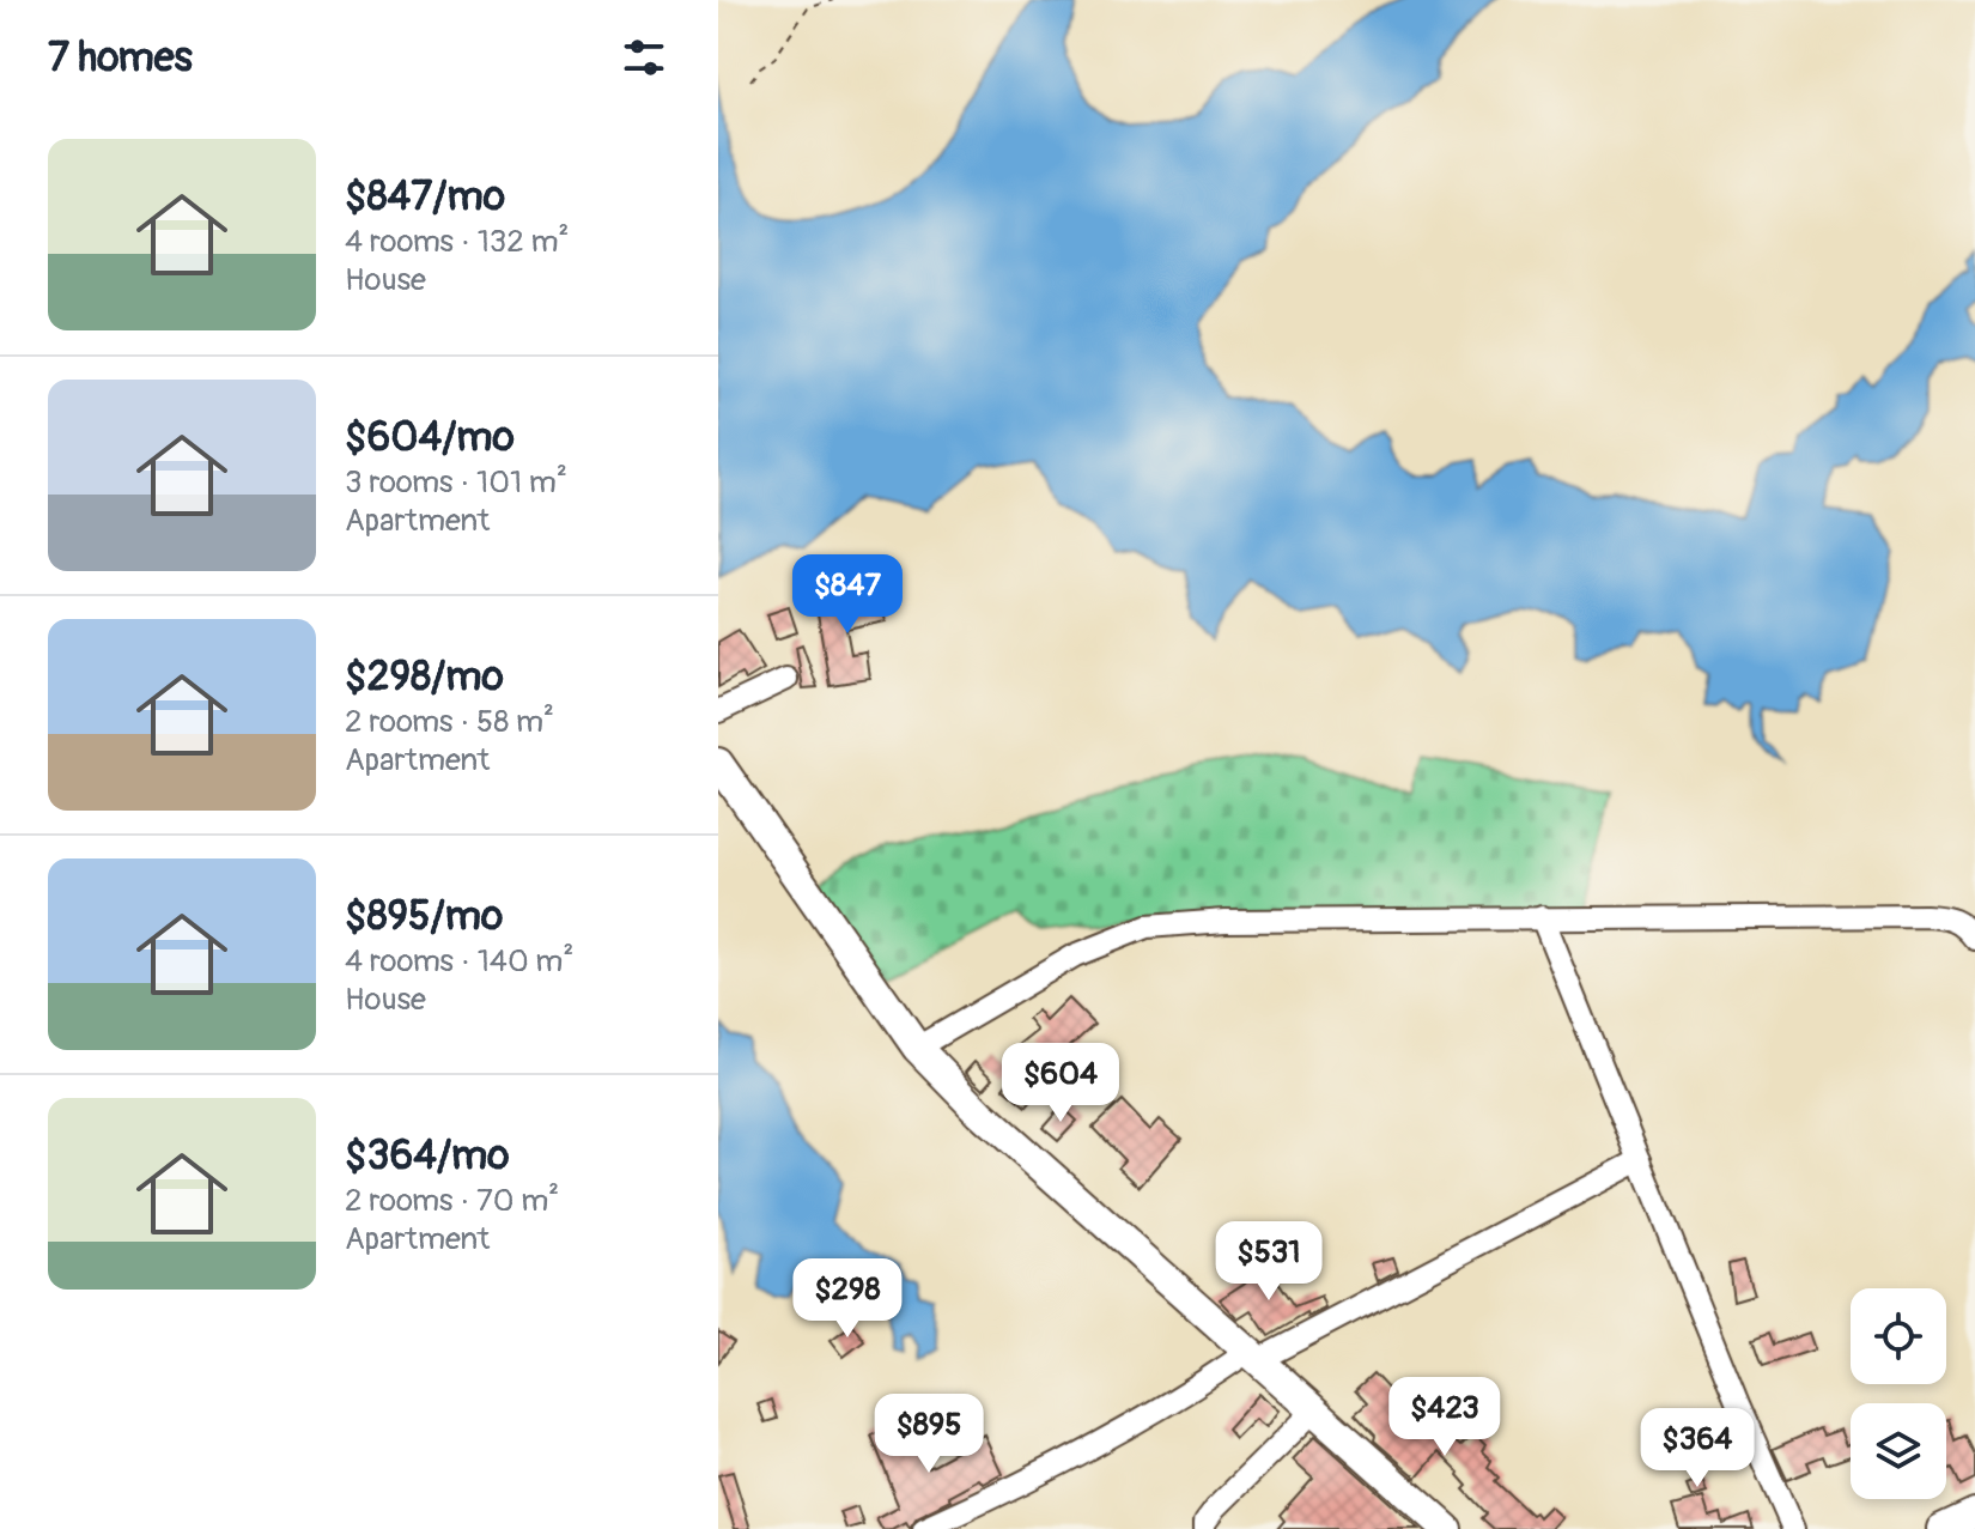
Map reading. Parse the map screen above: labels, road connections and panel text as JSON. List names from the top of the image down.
{
  "page": {
    "heading": "7 homes",
    "list": [
      {
        "name": "$847/mo",
        "note": "4 rooms · 132 m² · House"
      },
      {
        "name": "$604/mo",
        "note": "3 rooms · 101 m² · Apartment"
      },
      {
        "name": "$298/mo",
        "note": "2 rooms · 58 m² · Apartment"
      },
      {
        "name": "$895/mo",
        "note": "4 rooms · 140 m² · House"
      },
      {
        "name": "$364/mo",
        "note": "2 rooms · 70 m² · Apartment"
      }
    ],
    "price": [
      "$847",
      "$604",
      "$531",
      "$298",
      "$423",
      "$895",
      "$364"
    ]
  }
}
